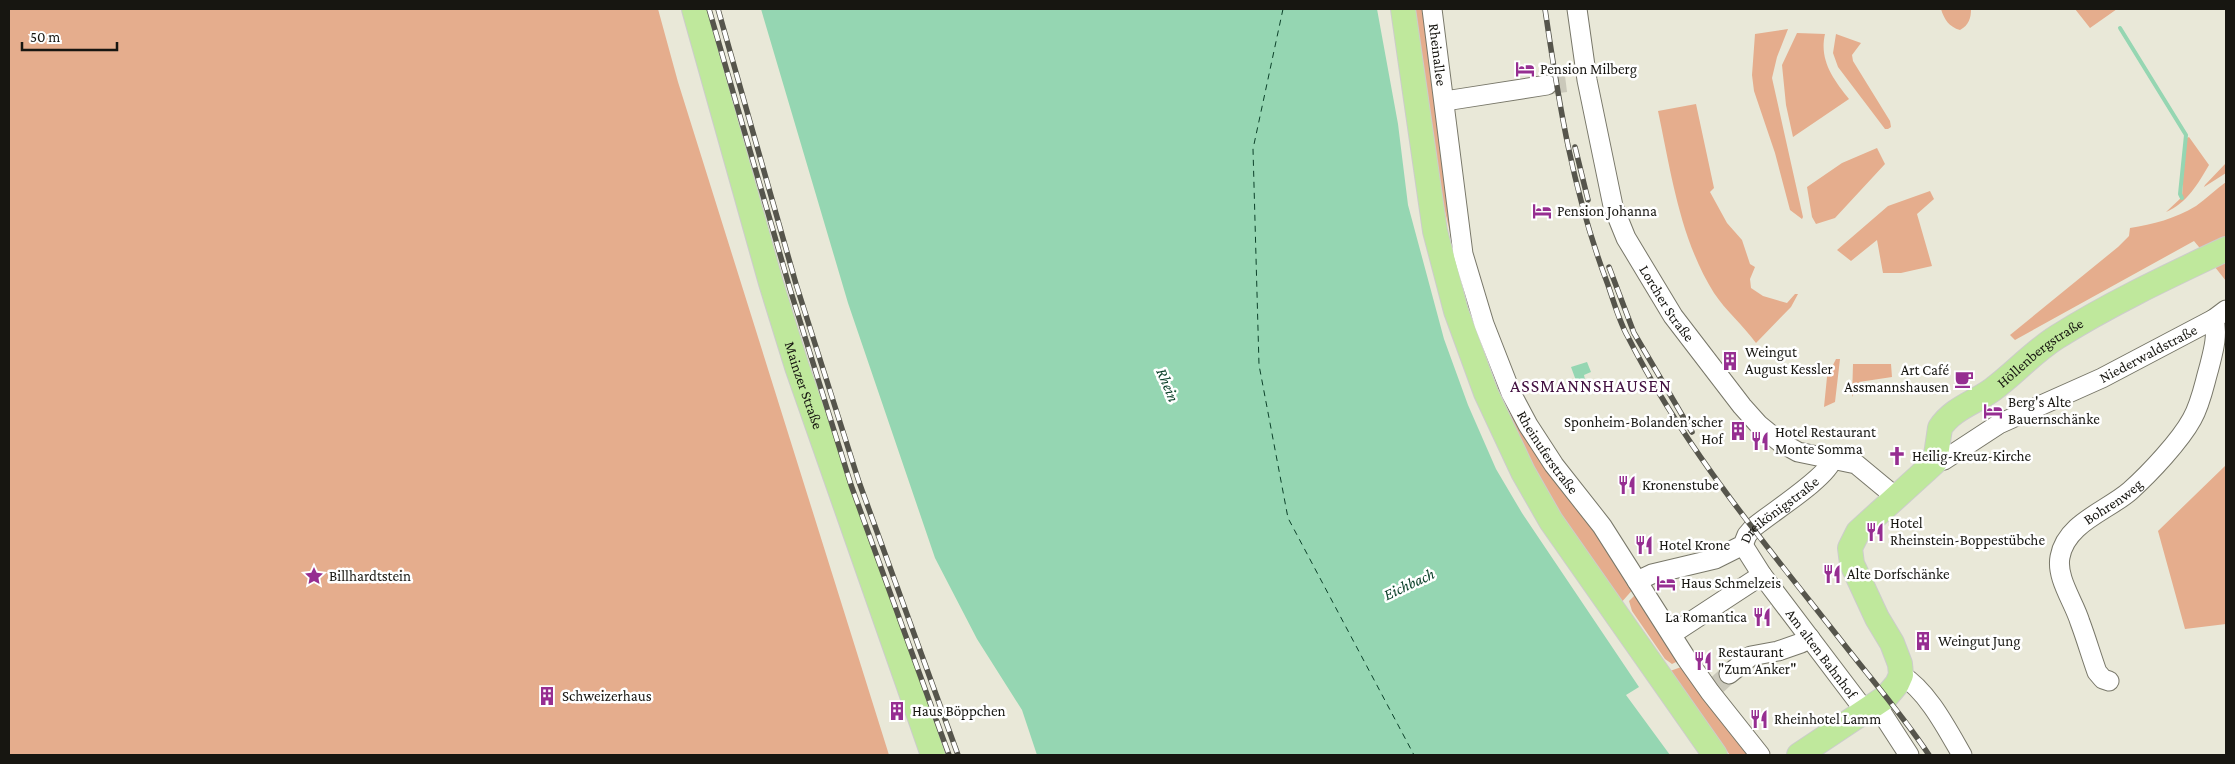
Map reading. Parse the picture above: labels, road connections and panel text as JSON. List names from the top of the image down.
{
  "streets": {
    "main road": ["Höllenbergstraße", "Mainzer Straße", "Am alten Bahnhof"],
    "street": [
      "Rheinallee",
      "Lorcher Straße",
      "Niederwaldstraße",
      "Rheinuferstraße",
      "Bohrenweg",
      "Dreikönigstraße"
    ]
  },
  "crossings": [
    ["Rheinallee", "Rheinuferstraße"],
    ["Lorcher Straße", "Dreikönigstraße"],
    ["Höllenbergstraße", "Niederwaldstraße"],
    ["Niederwaldstraße", "Bohrenweg"],
    ["Rheinuferstraße", "Dreikönigstraße"],
    ["Dreikönigstraße", "Am alten Bahnhof"]
  ],
  "districts": ["ASSMANNSHAUSEN"],
  "water": ["Rhein", "Eichbach"],
  "places": {
    "hotel": [
      "Pension Milberg",
      "Pension Johanna",
      "Berg's Alte Bauernschänke",
      "Haus Schmelzeis"
    ],
    "building": [
      "Weingut August Kessler",
      "Sponheim-Bolanden’scher Hof",
      "Weingut Jung",
      "Schweizerhaus",
      "Haus Böppchen"
    ],
    "cafe": ["Art Café Assmannshausen"],
    "restaurant": [
      "Hotel Restaurant Monte Somma",
      "Kronenstube",
      "Hotel Rheinstein-Boppestübche",
      "Hotel Krone",
      "Alte Dorfschänke",
      "La Romantica",
      "Restaurant \"Zum Anker\"",
      "Rheinhotel Lamm"
    ],
    "church": ["Heilig-Kreuz-Kirche"],
    "place": ["Billhardtstein"]
  },
  "scale_bar": "50 m"
}
